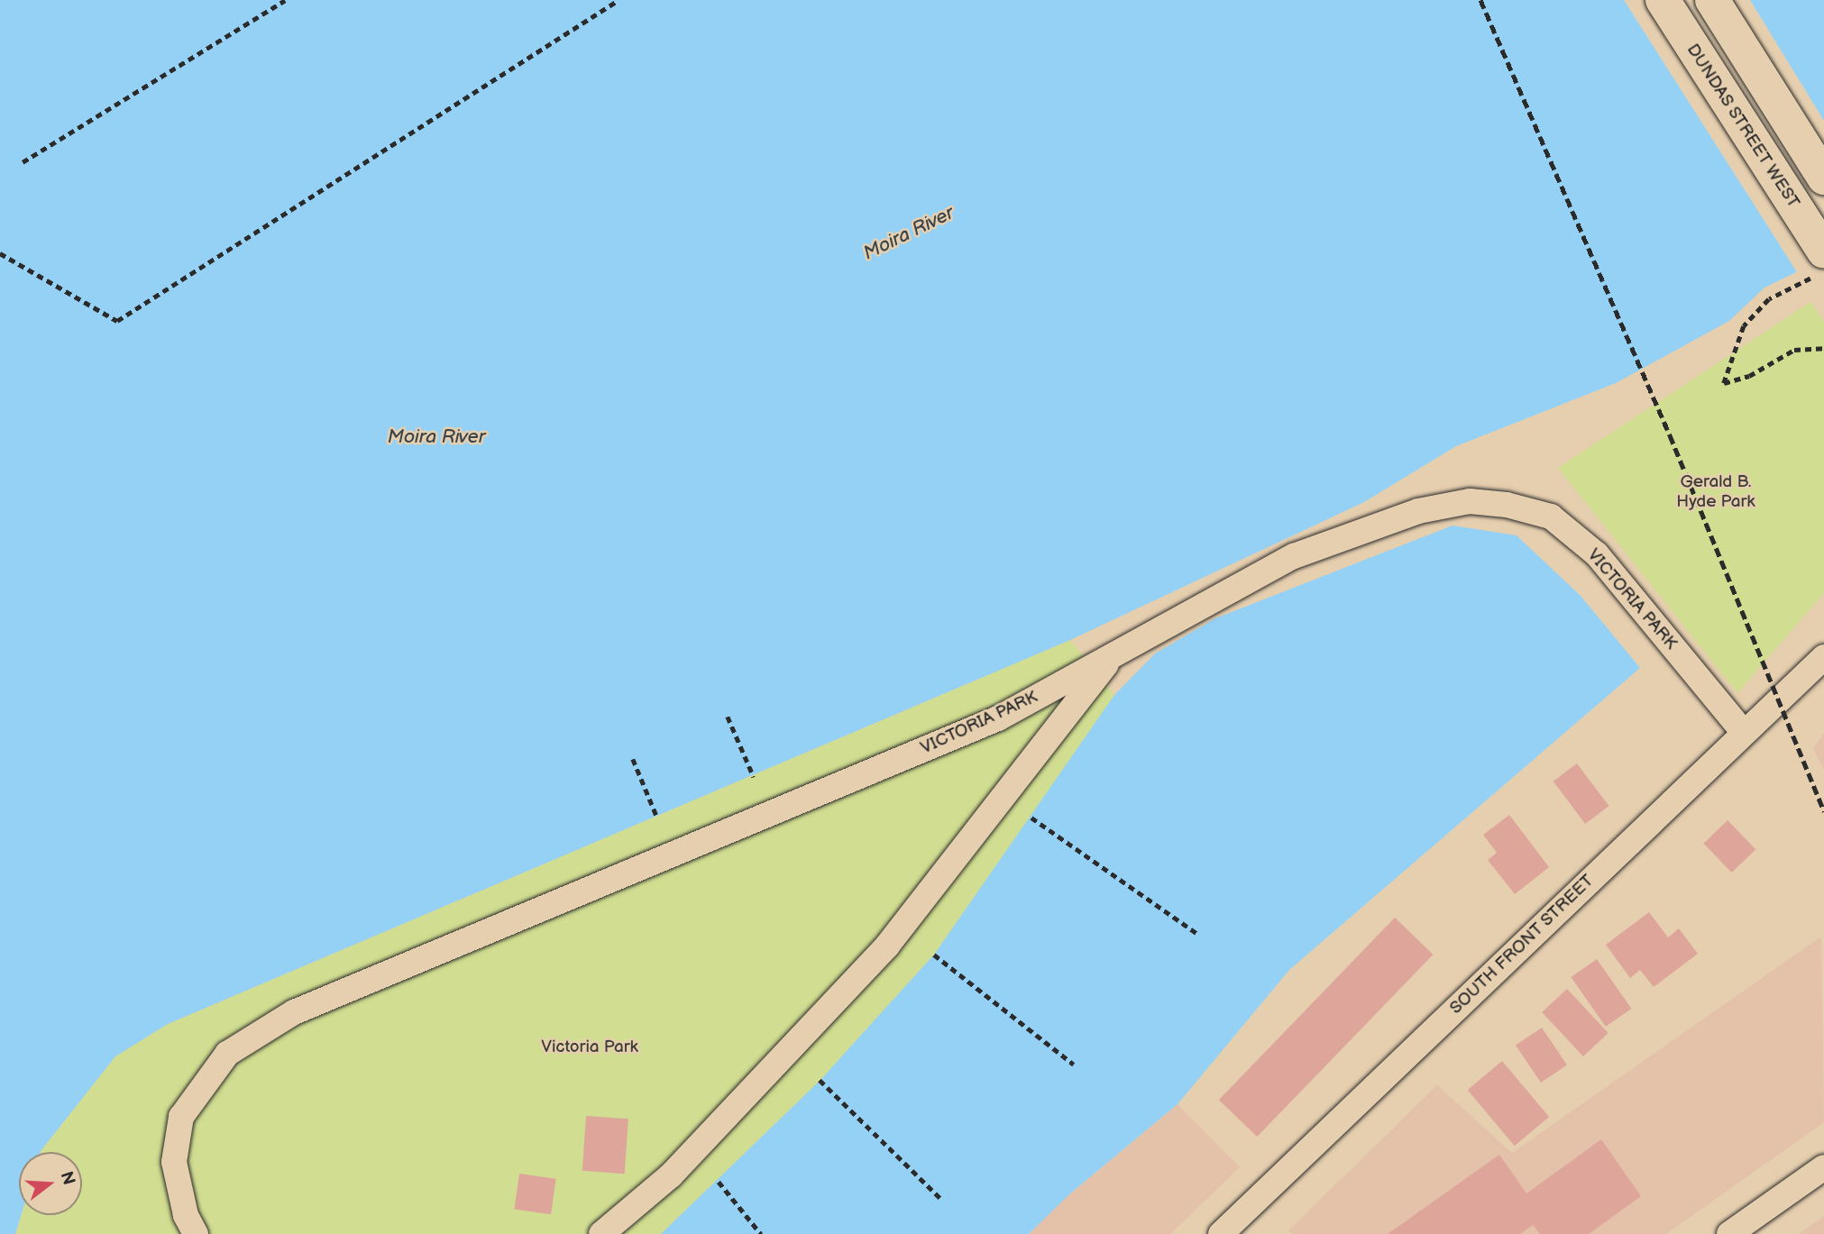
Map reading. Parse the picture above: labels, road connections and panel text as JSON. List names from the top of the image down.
{
  "streets": {
    "main road": ["DUNDAS STREET WEST"],
    "street": ["VICTORIA PARK", "SOUTH FRONT STREET"]
  },
  "crossings": [
    ["VICTORIA PARK", "SOUTH FRONT STREET"]
  ],
  "water": ["Moira River"],
  "parks": ["Gerald B. Hyde Park", "Victoria Park"],
  "north": "right"
}
